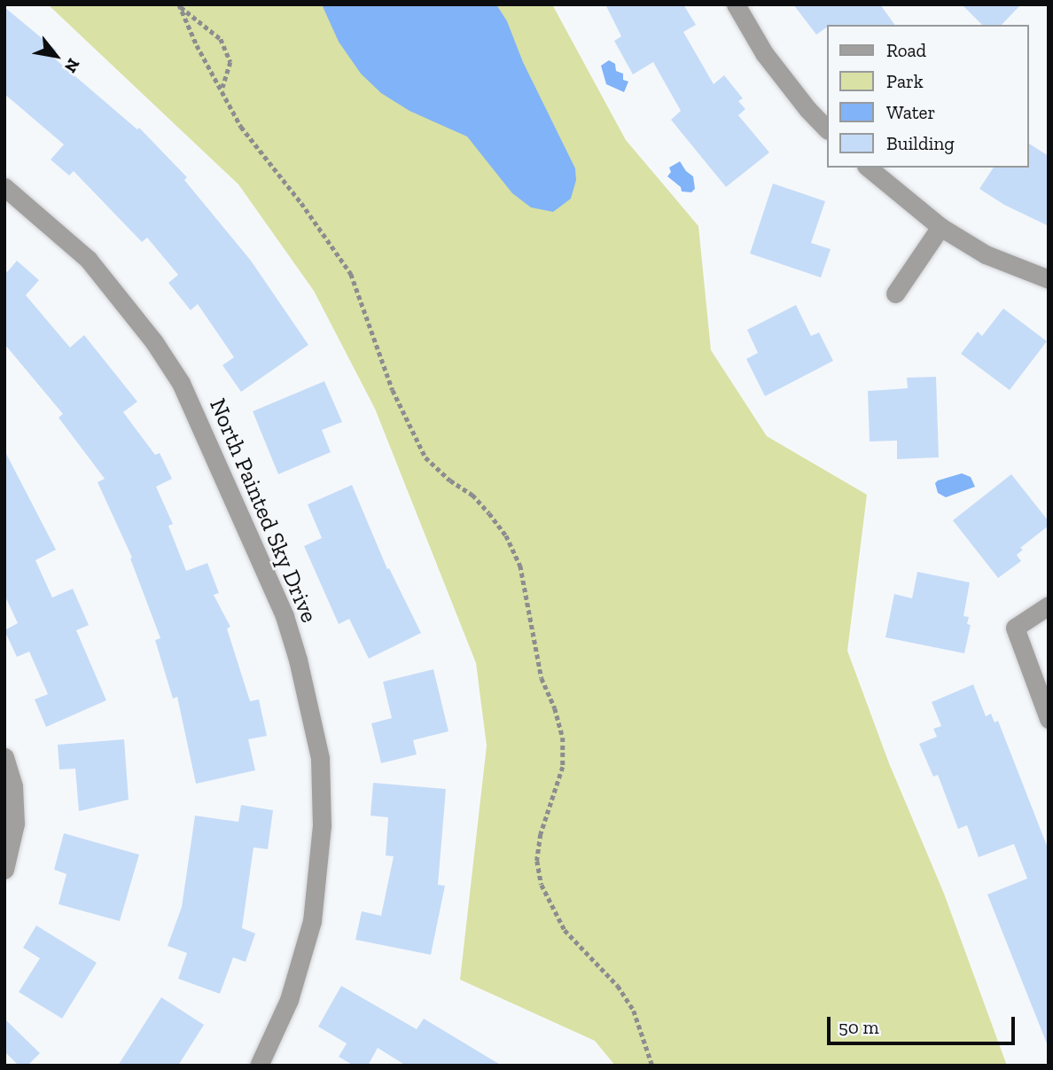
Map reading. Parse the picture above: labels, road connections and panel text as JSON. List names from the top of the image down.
{
  "streets": {
    "street": ["North Painted Sky Drive"]
  },
  "legend": [
    "Road",
    "Park",
    "Water",
    "Building"
  ],
  "scale_bar": "50 m",
  "north": "bottom right"
}
